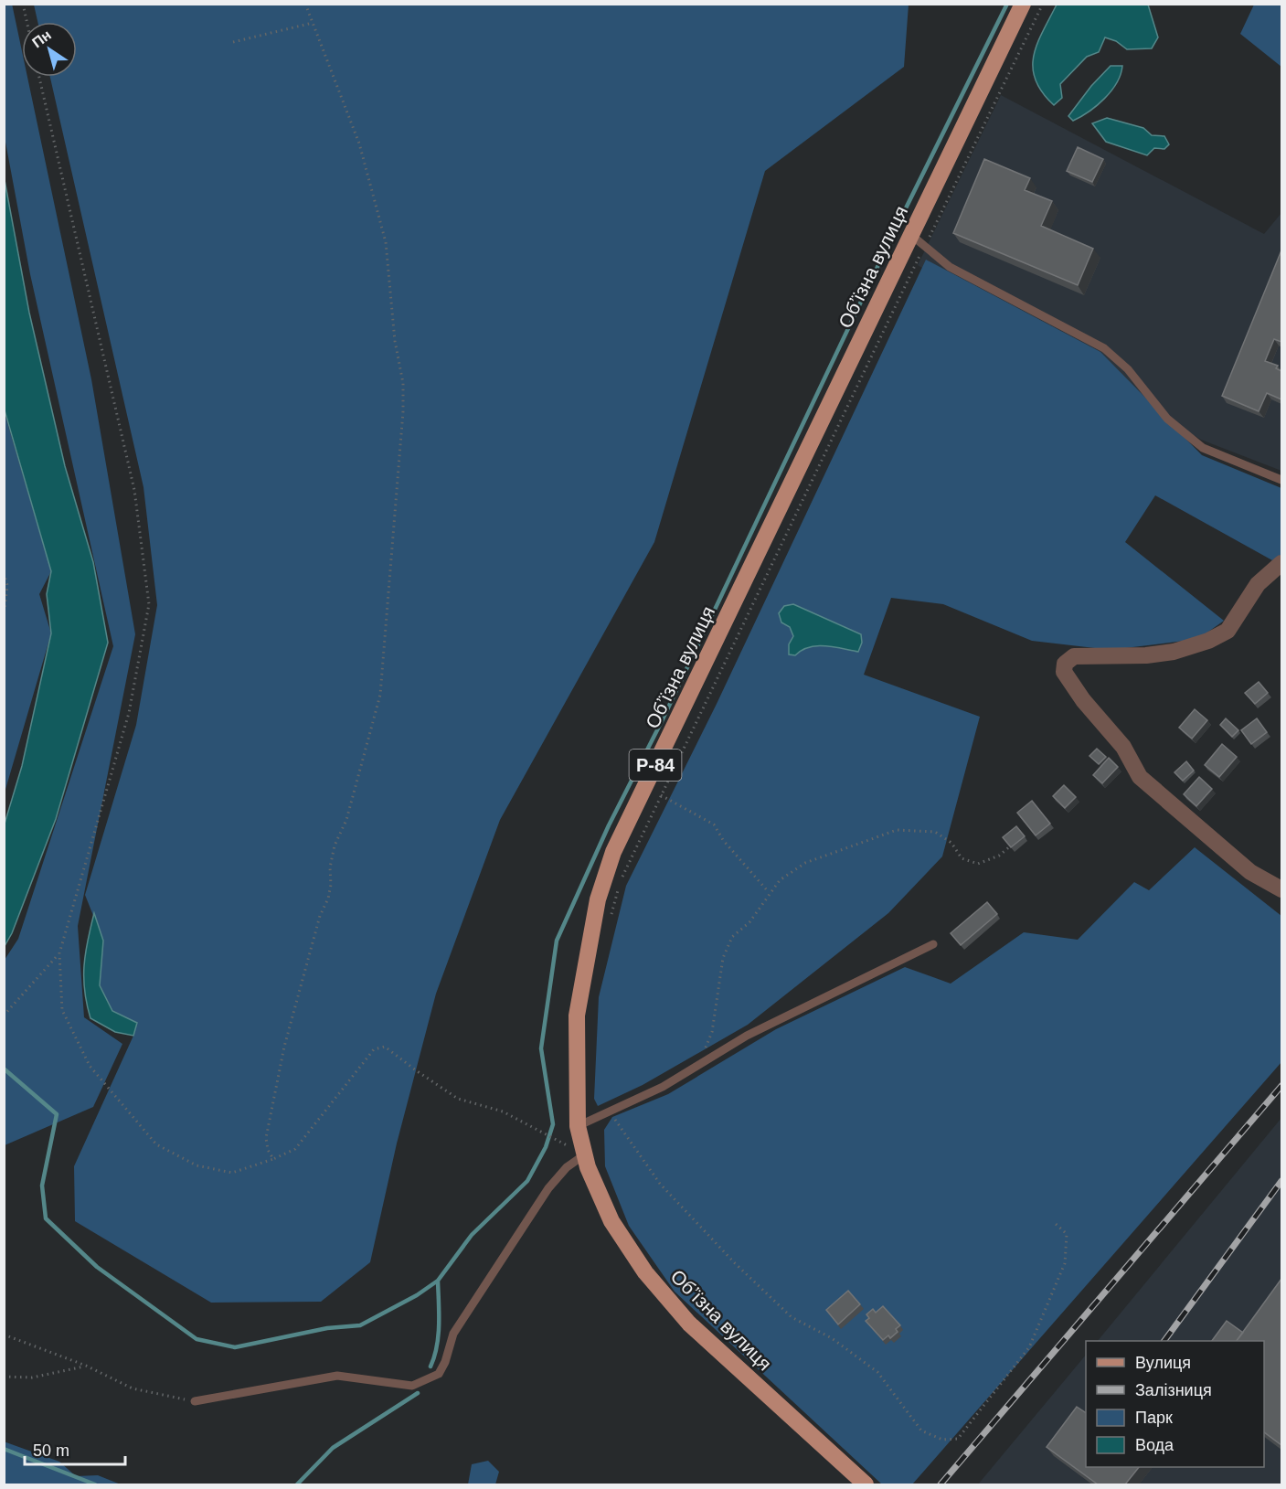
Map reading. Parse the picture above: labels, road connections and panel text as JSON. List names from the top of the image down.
{
  "streets": {
    "main road": ["Обʼїзна вулиця", "Р-84"]
  },
  "legend": [
    "Вулиця",
    "Залізниця",
    "Парк",
    "Вода"
  ],
  "scale_bar": "50 m",
  "north": "top left"
}
